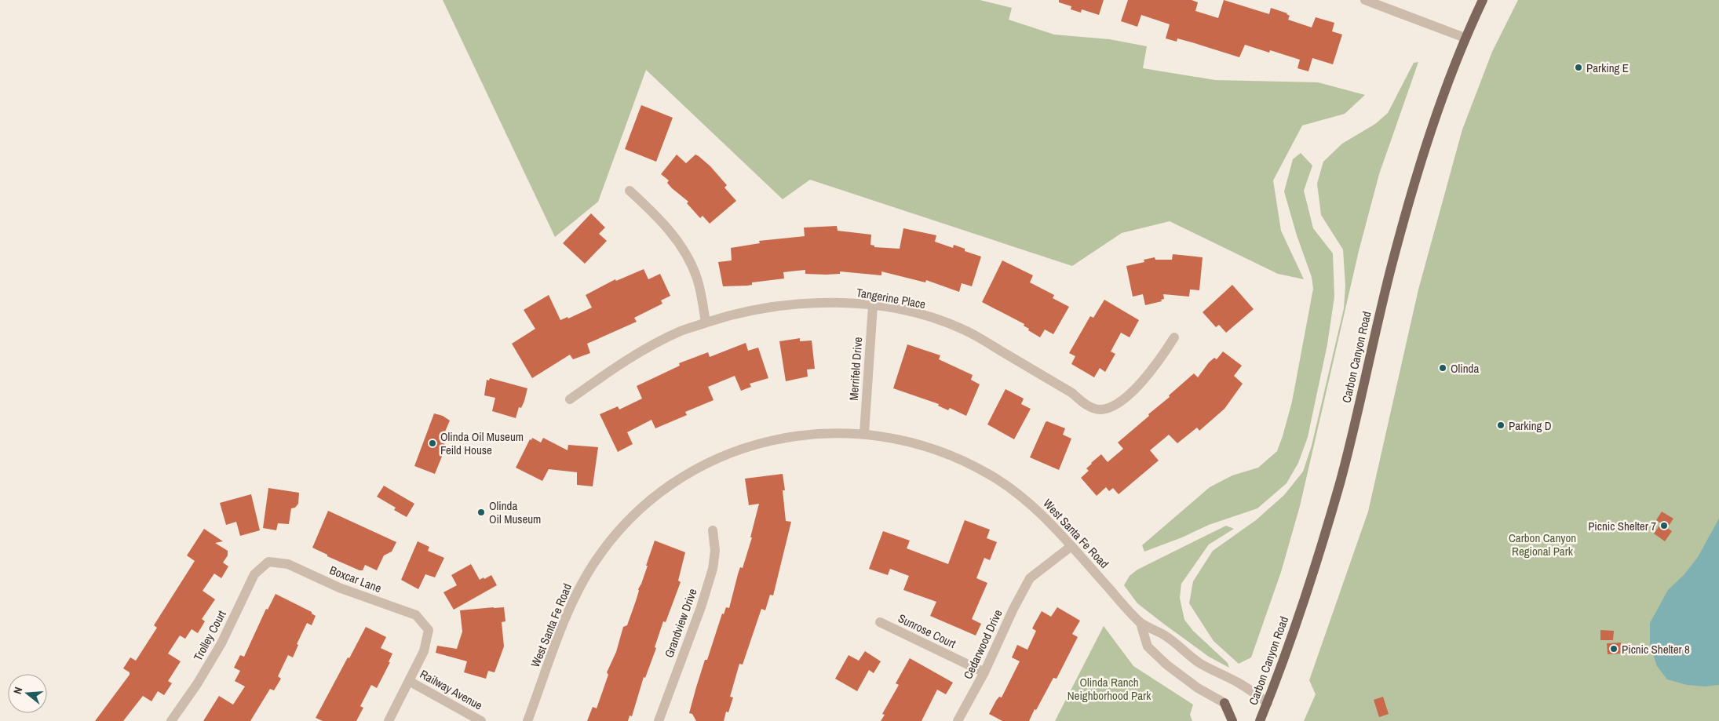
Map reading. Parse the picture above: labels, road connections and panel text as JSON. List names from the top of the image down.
{
  "streets": {
    "main road": ["Carbon Canyon Road"],
    "street": [
      "Tangerine Place",
      "Merrifeld Drive",
      "West Santa Fe Road",
      "Boxcar Lane",
      "Grandview Drive",
      "Sunrose Court",
      "Trolley Court",
      "Cedarwood Drive",
      "Railway Avenue"
    ]
  },
  "crossings": [
    ["Tangerine Place", "Merrifeld Drive"],
    ["Carbon Canyon Road", "West Santa Fe Road"],
    ["Merrifeld Drive", "West Santa Fe Road"],
    ["West Santa Fe Road", "Cedarwood Drive"],
    ["Boxcar Lane", "Trolley Court"],
    ["Boxcar Lane", "Railway Avenue"],
    ["Sunrose Court", "Cedarwood Drive"]
  ],
  "parks": ["Carbon Canyon Regional Park", "Olinda Ranch Neighborhood Park"],
  "places": [
    "Parking E",
    "Olinda",
    "Parking D",
    "Olinda Oil Museum Feild House",
    "Olinda Oil Museum",
    "Picnic Shelter 7",
    "Picnic Shelter 8"
  ],
  "north": "left"
}
